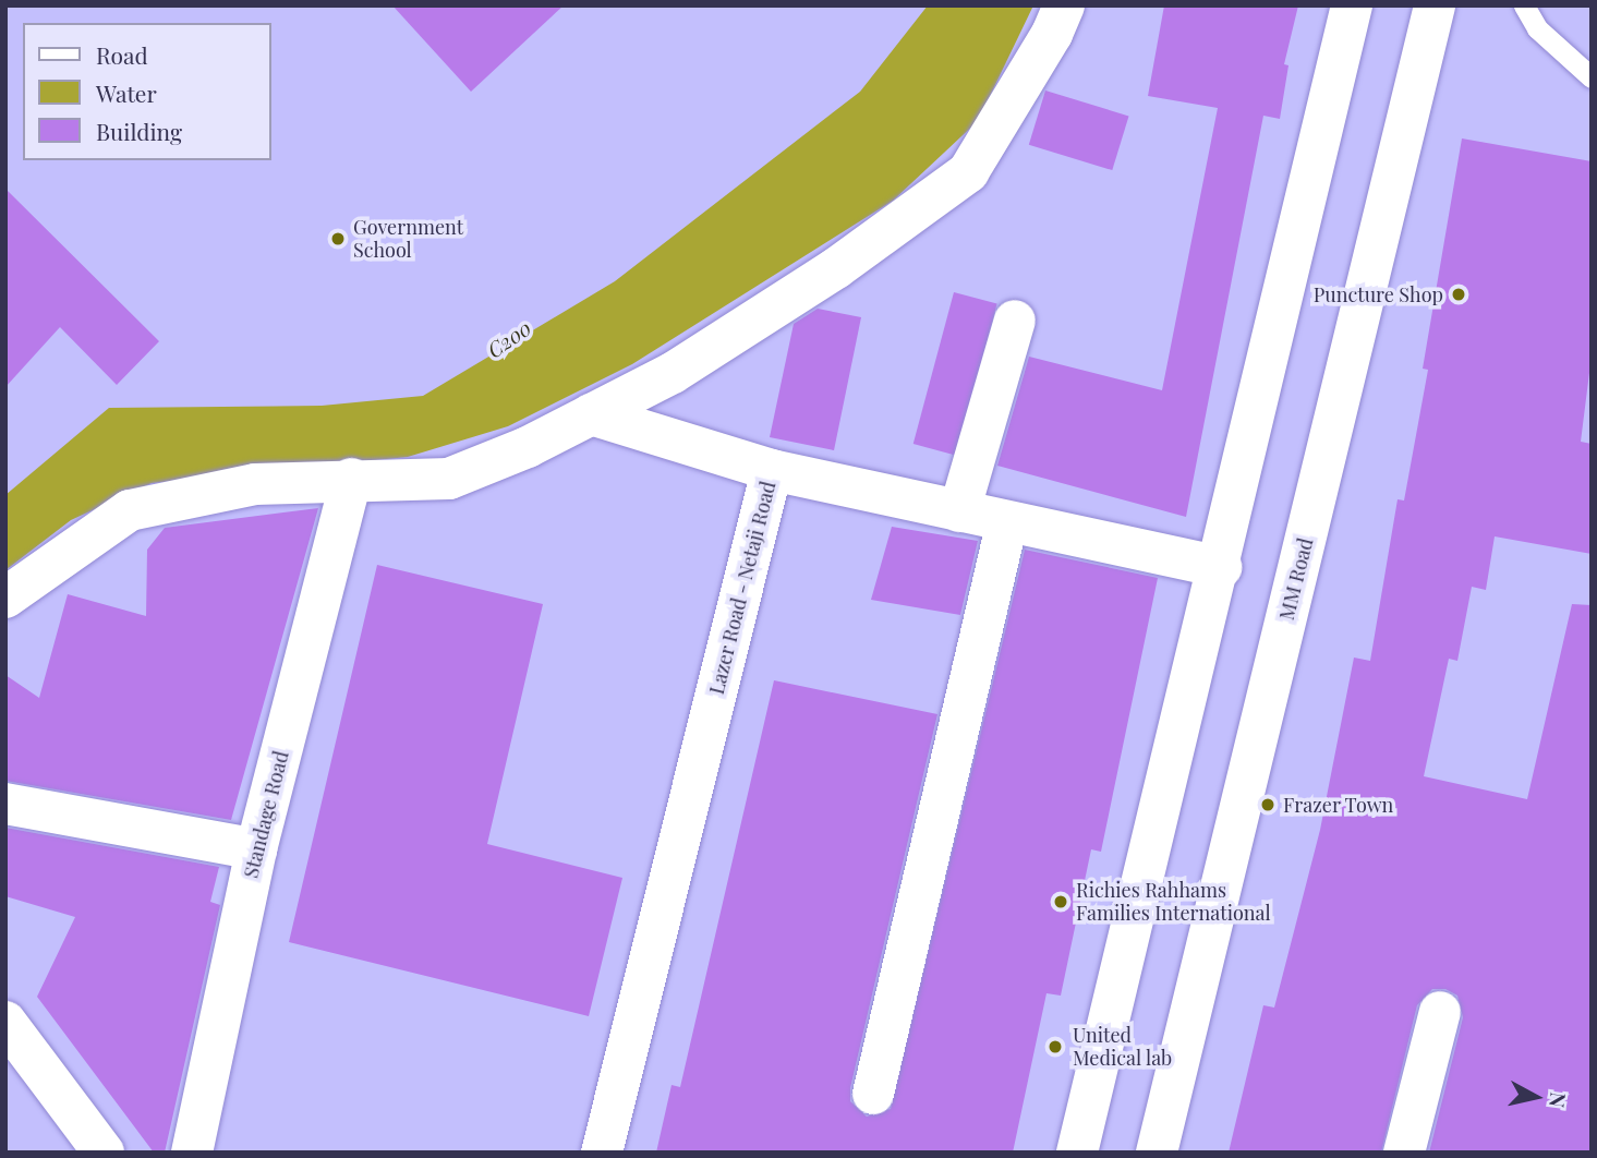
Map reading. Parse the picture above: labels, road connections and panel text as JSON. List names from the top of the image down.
{
  "streets": {
    "street": ["MM Road", "Lazer Road - Netaji Road", "Standage Road"]
  },
  "water": ["C200"],
  "places": [
    "Government School",
    "Puncture Shop",
    "Frazer Town",
    "Richies Rahhams Families International",
    "United Medical lab"
  ],
  "legend": ["Road", "Water", "Building"],
  "north": "right"
}
